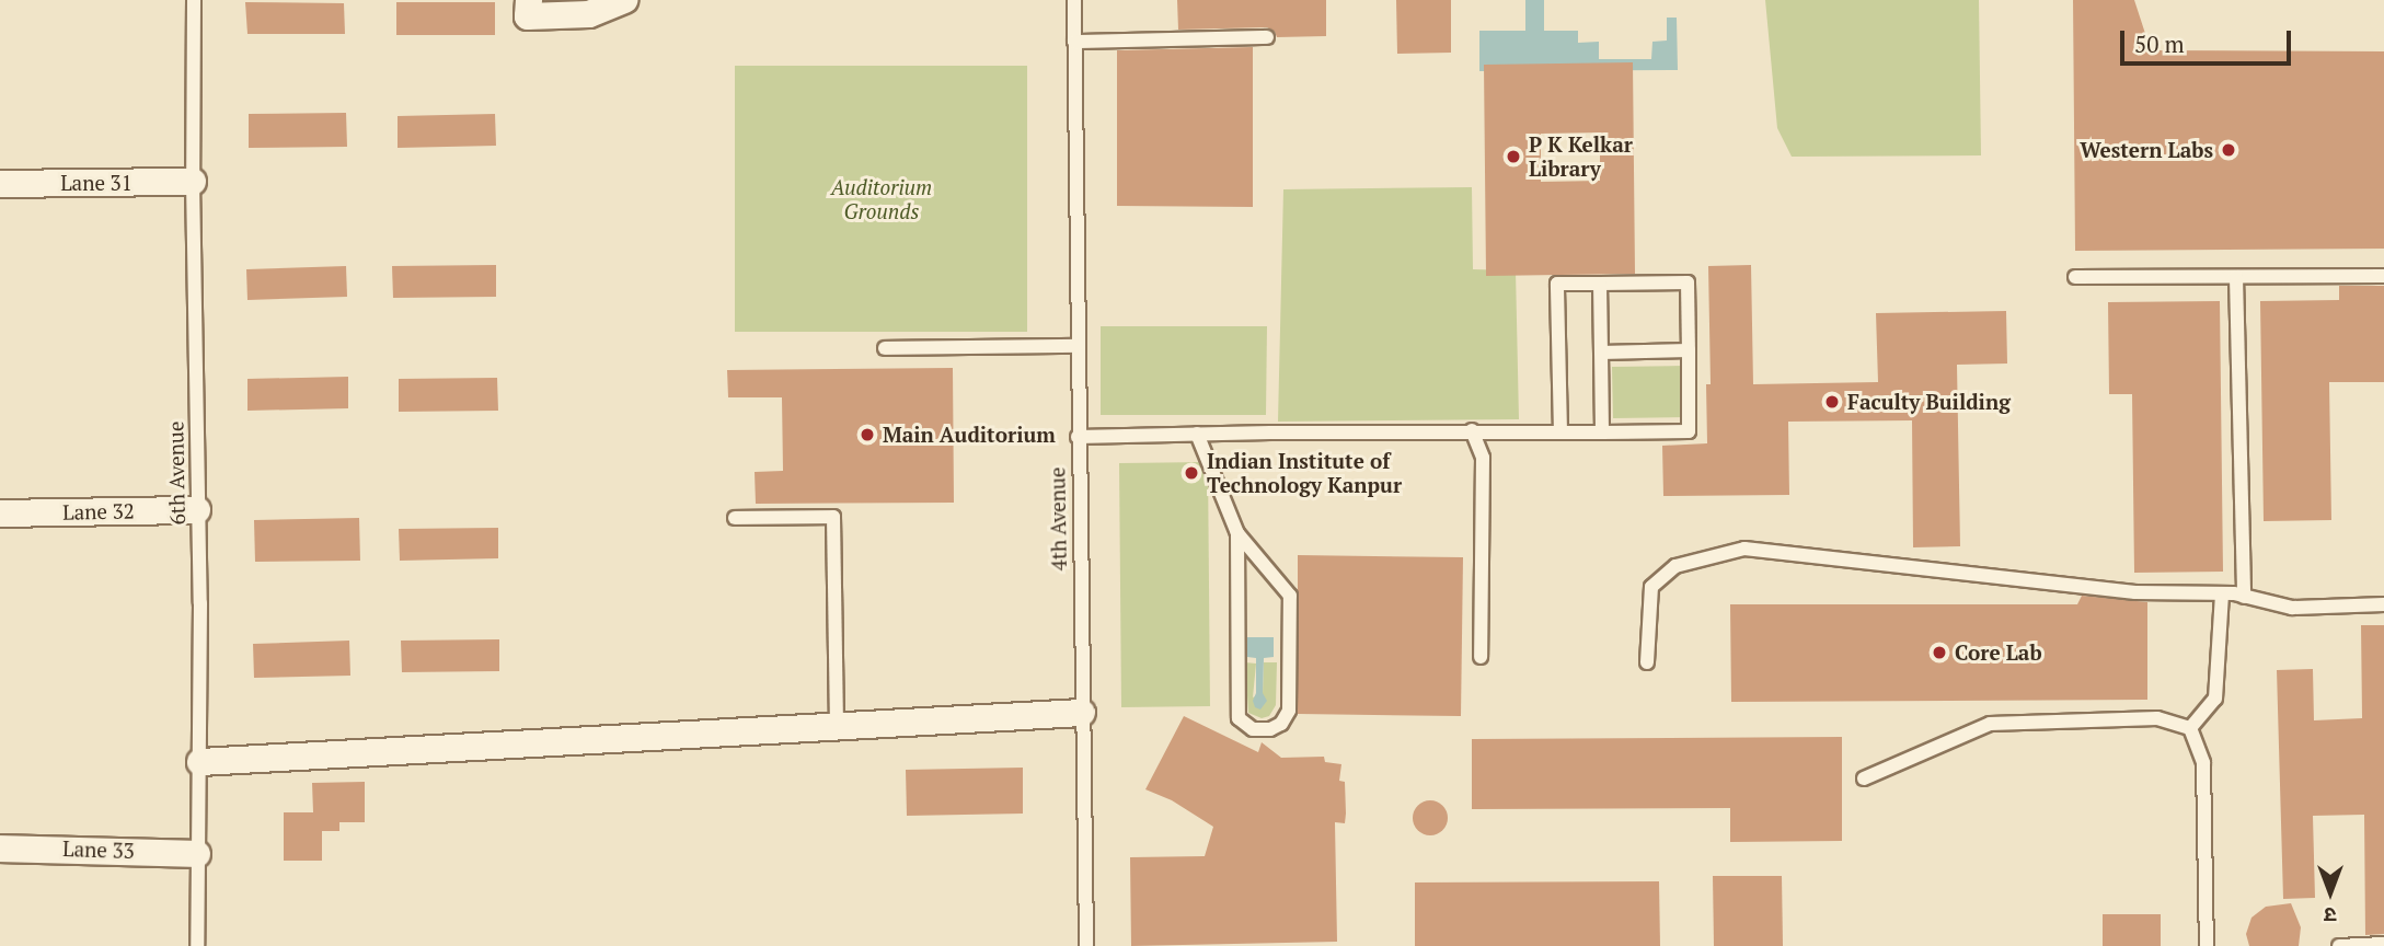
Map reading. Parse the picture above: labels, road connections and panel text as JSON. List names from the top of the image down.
{
  "streets": {
    "street": ["Lane 31", "Lane 32", "Lane 33"],
    "lane": ["6th Avenue", "4th Avenue"]
  },
  "crossings": [
    ["Lane 31", "6th Avenue"],
    ["6th Avenue", "Lane 32"],
    ["6th Avenue", "Lane 33"]
  ],
  "parks": ["Auditorium Grounds"],
  "places": [
    "Western Labs",
    "P K Kelkar Library",
    "Faculty Building",
    "Main Auditorium",
    "Indian Institute of Technology Kanpur",
    "Core Lab"
  ],
  "scale_bar": "50 m",
  "north": "bottom"
}
